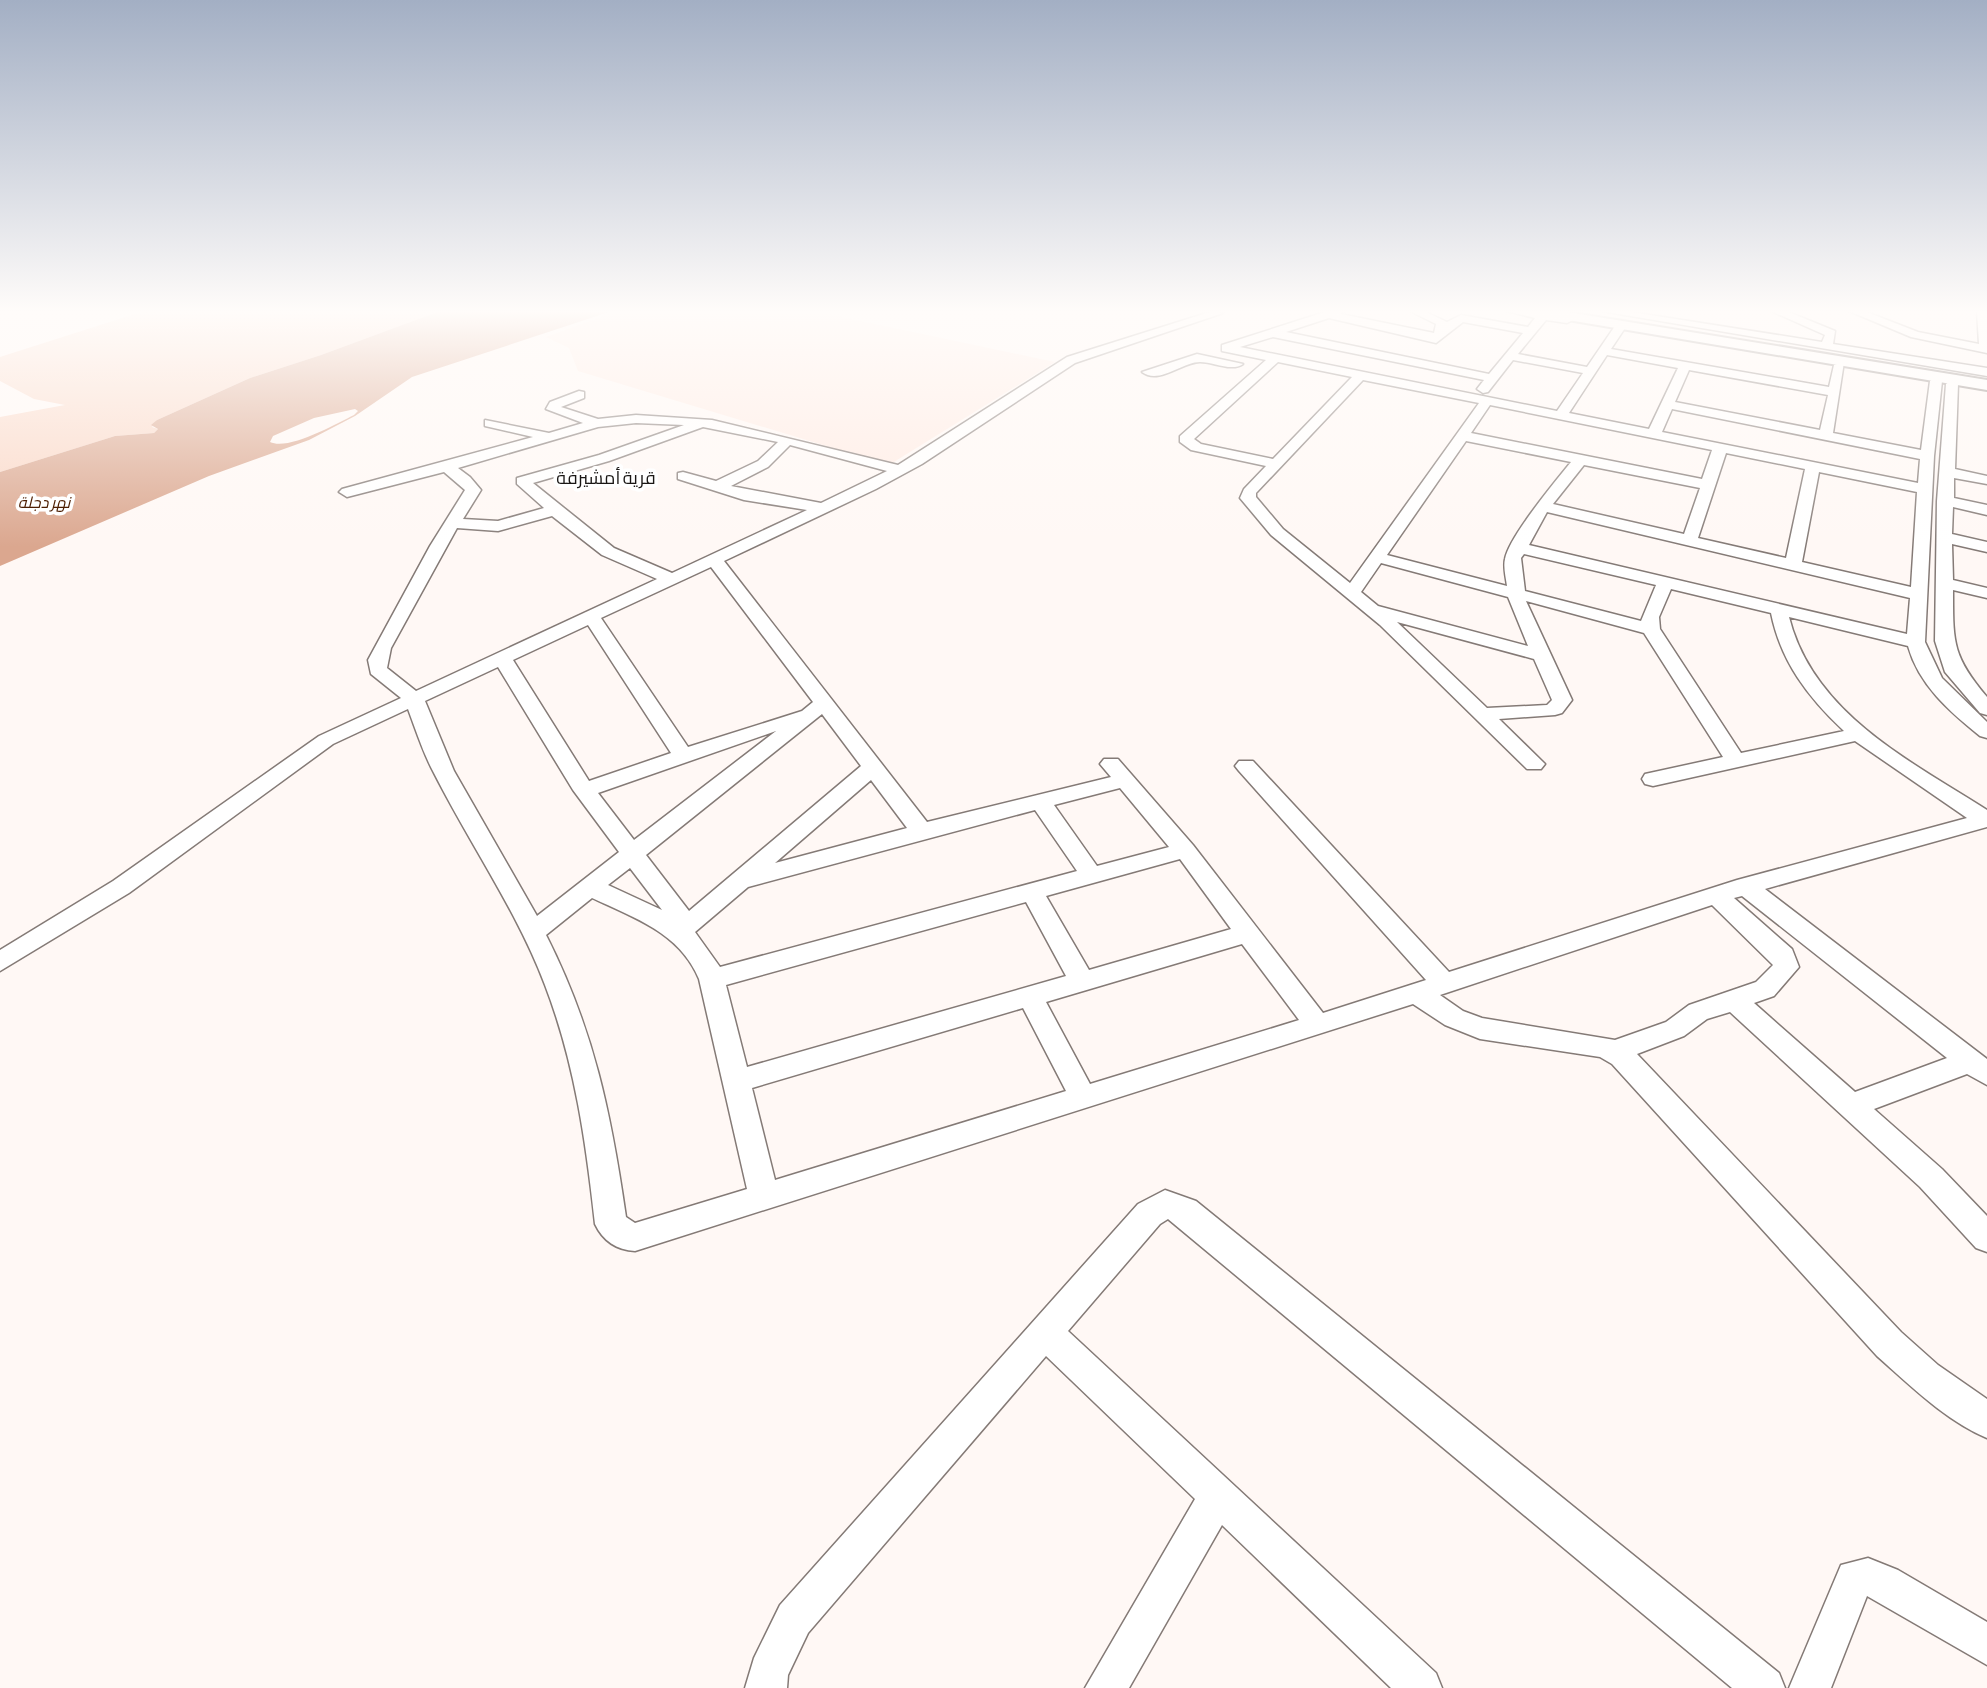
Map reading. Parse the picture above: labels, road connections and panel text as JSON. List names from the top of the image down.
{
  "districts": ["قرية أمشيرفة"],
  "water": ["نهر دجلة"]
}
